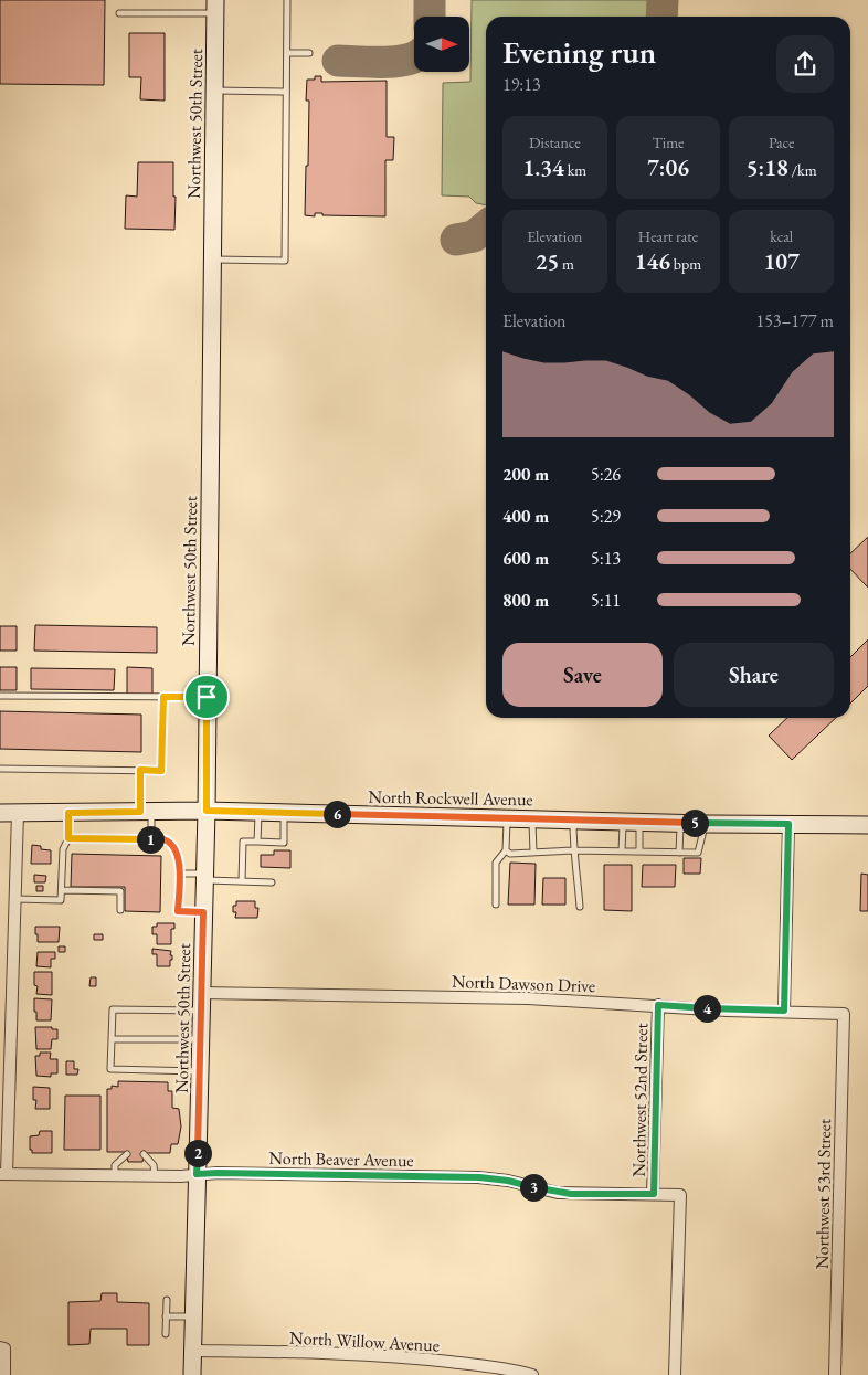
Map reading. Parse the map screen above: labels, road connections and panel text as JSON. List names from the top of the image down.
{
  "streets": {
    "street": [
      "Northwest 50th Street",
      "North Rockwell Avenue",
      "North Dawson Drive",
      "Northwest 52nd Street",
      "North Beaver Avenue",
      "Northwest 53rd Street",
      "North Willow Avenue"
    ]
  },
  "crossings": [
    ["Northwest 50th Street", "North Rockwell Avenue"],
    ["Northwest 50th Street", "North Dawson Drive"],
    ["Northwest 50th Street", "North Beaver Avenue"],
    ["Northwest 50th Street", "North Willow Avenue"],
    ["North Dawson Drive", "Northwest 52nd Street"],
    ["North Dawson Drive", "Northwest 53rd Street"],
    ["Northwest 52nd Street", "North Beaver Avenue"]
  ],
  "north": "right",
  "page": {
    "heading": ["Evening run", "19:13"],
    "stats": [
      ["Distance", "1.34 km"],
      ["Time", "7:06"],
      ["Pace", "5:18 /km"],
      ["Elevation", "25 m"],
      ["Heart rate", "146 bpm"],
      ["kcal", "107"]
    ],
    "chart": ["Elevation", "153–177 m"],
    "list": [
      {
        "name": "200 m",
        "note": "5:26"
      },
      {
        "name": "400 m",
        "note": "5:29"
      },
      {
        "name": "600 m",
        "note": "5:13"
      },
      {
        "name": "800 m",
        "note": "5:11"
      }
    ],
    "buttons": ["Save", "Share"],
    "pins": [
      "6",
      "5",
      "1",
      "4",
      "2",
      "3"
    ]
  }
}
